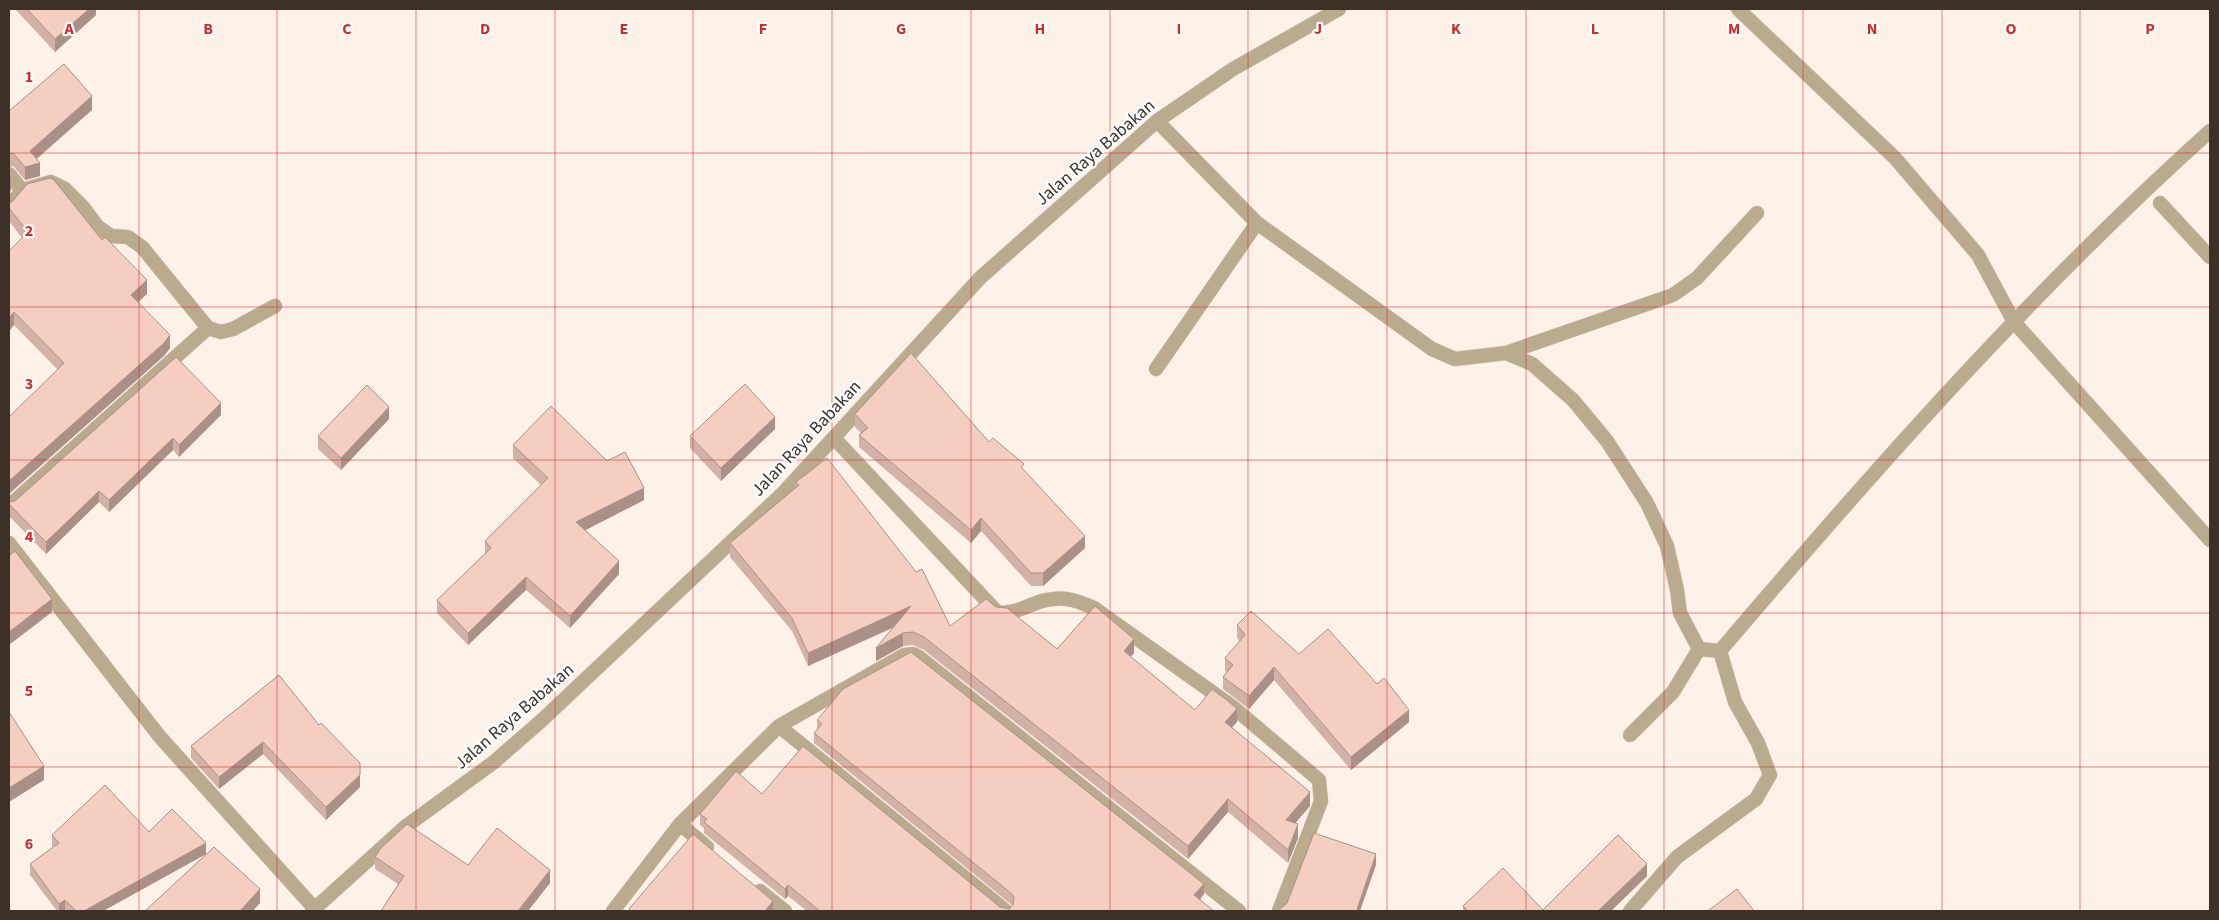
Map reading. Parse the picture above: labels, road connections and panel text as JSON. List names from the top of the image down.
{
  "streets": {
    "street": ["Jalan Raya Babakan"]
  },
  "grid": {
    "columns": [
      "A",
      "B",
      "C",
      "D",
      "E",
      "F",
      "G",
      "H",
      "I",
      "J",
      "K",
      "L",
      "M",
      "N",
      "O",
      "P"
    ],
    "rows": [
      "1",
      "2",
      "3",
      "4",
      "5",
      "6"
    ]
  }
}
